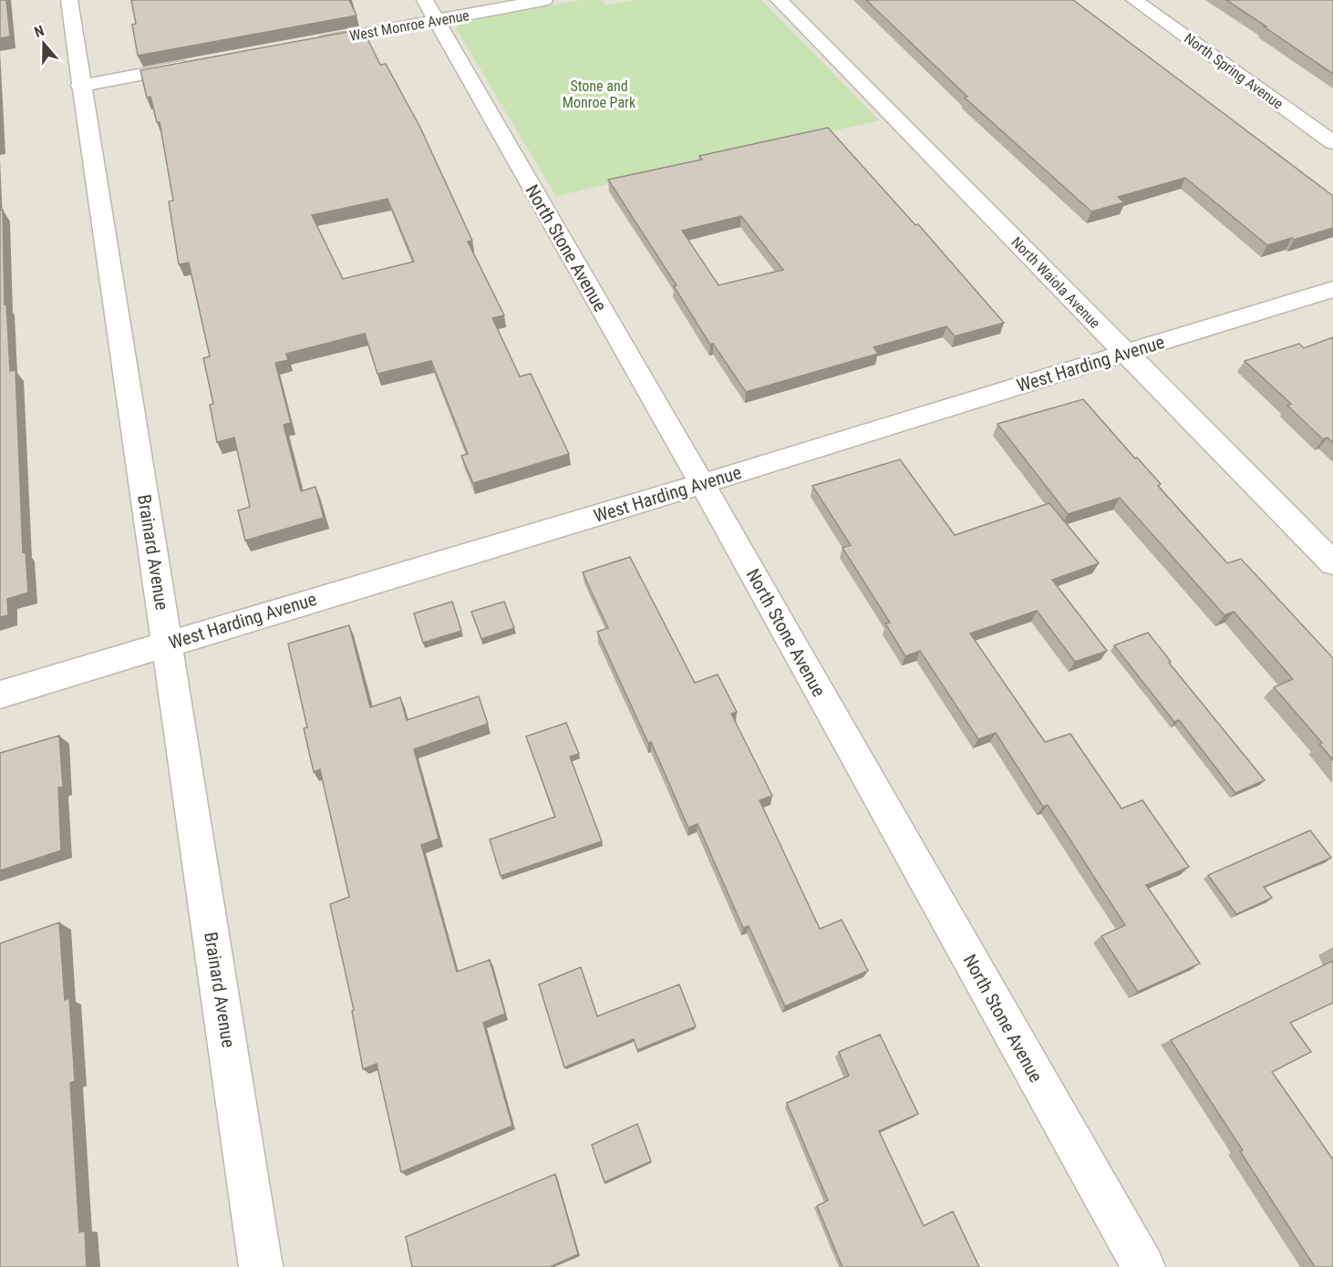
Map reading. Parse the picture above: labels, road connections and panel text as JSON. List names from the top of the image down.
{
  "streets": {
    "street": [
      "West Monroe Avenue",
      "North Spring Avenue",
      "North Stone Avenue",
      "North Waiola Avenue",
      "West Harding Avenue",
      "Brainard Avenue"
    ]
  },
  "crossings": [
    ["West Monroe Avenue", "North Stone Avenue"],
    ["North Stone Avenue", "West Harding Avenue"],
    ["North Waiola Avenue", "West Harding Avenue"],
    ["West Harding Avenue", "Brainard Avenue"]
  ],
  "parks": ["Stone and Monroe Park"],
  "north": "top"
}
